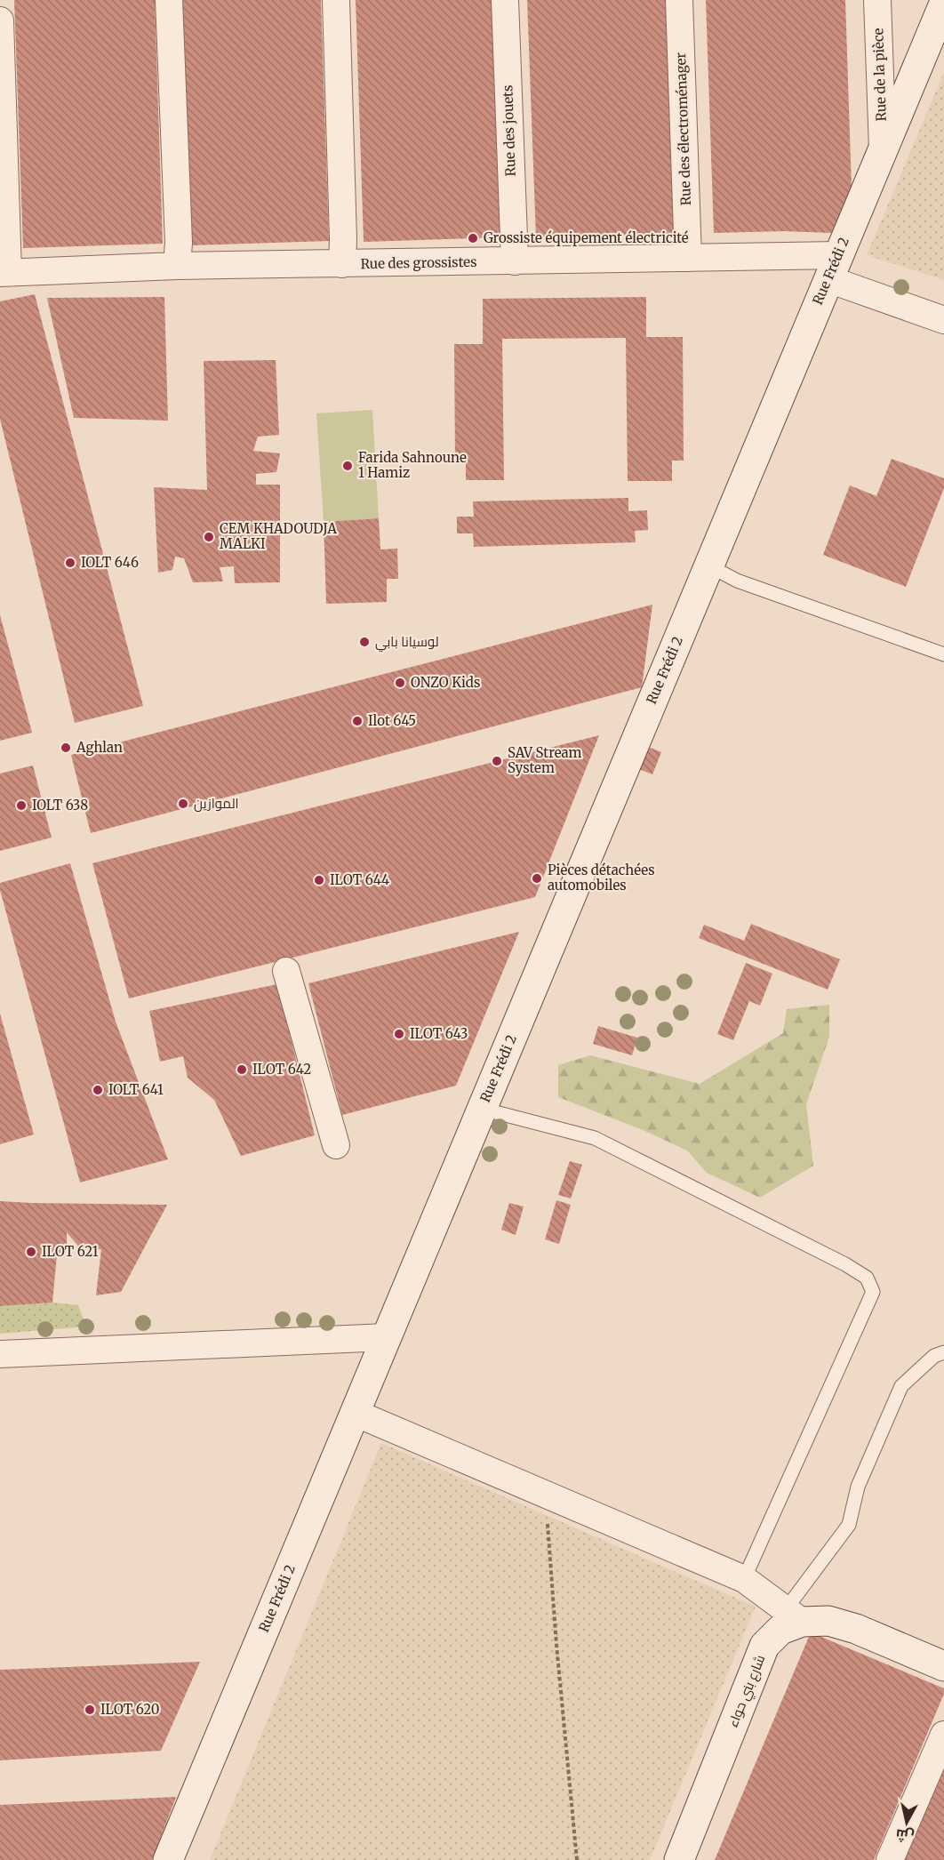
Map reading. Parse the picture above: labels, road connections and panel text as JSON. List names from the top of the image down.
{
  "streets": {
    "street": [
      "Rue de la pièce",
      "Rue des électroménager",
      "Rue des jouets",
      "Rue des grossistes",
      "Rue Frédi 2",
      "شارع بني حواء"
    ]
  },
  "crossings": [
    ["Rue de la pièce", "Rue Frédi 2"],
    ["Rue des électroménager", "Rue des grossistes"],
    ["Rue des jouets", "Rue des grossistes"],
    ["Rue des grossistes", "Rue Frédi 2"]
  ],
  "places": [
    "Grossiste équipement électricité",
    "Farida Sahnoune 1 Hamiz",
    "CEM KHADOUDJA MALKI",
    "IOLT 646",
    "لوسيانا بابي",
    "ONZO Kids",
    "Ilot 645",
    "Aghlan",
    "SAV Stream System",
    "الموازين",
    "IOLT 638",
    "Pièces détachées automobiles",
    "ILOT 644",
    "ILOT 643",
    "ILOT 642",
    "IOLT 641",
    "ILOT 621",
    "ILOT 620"
  ],
  "north": "bottom"
}
